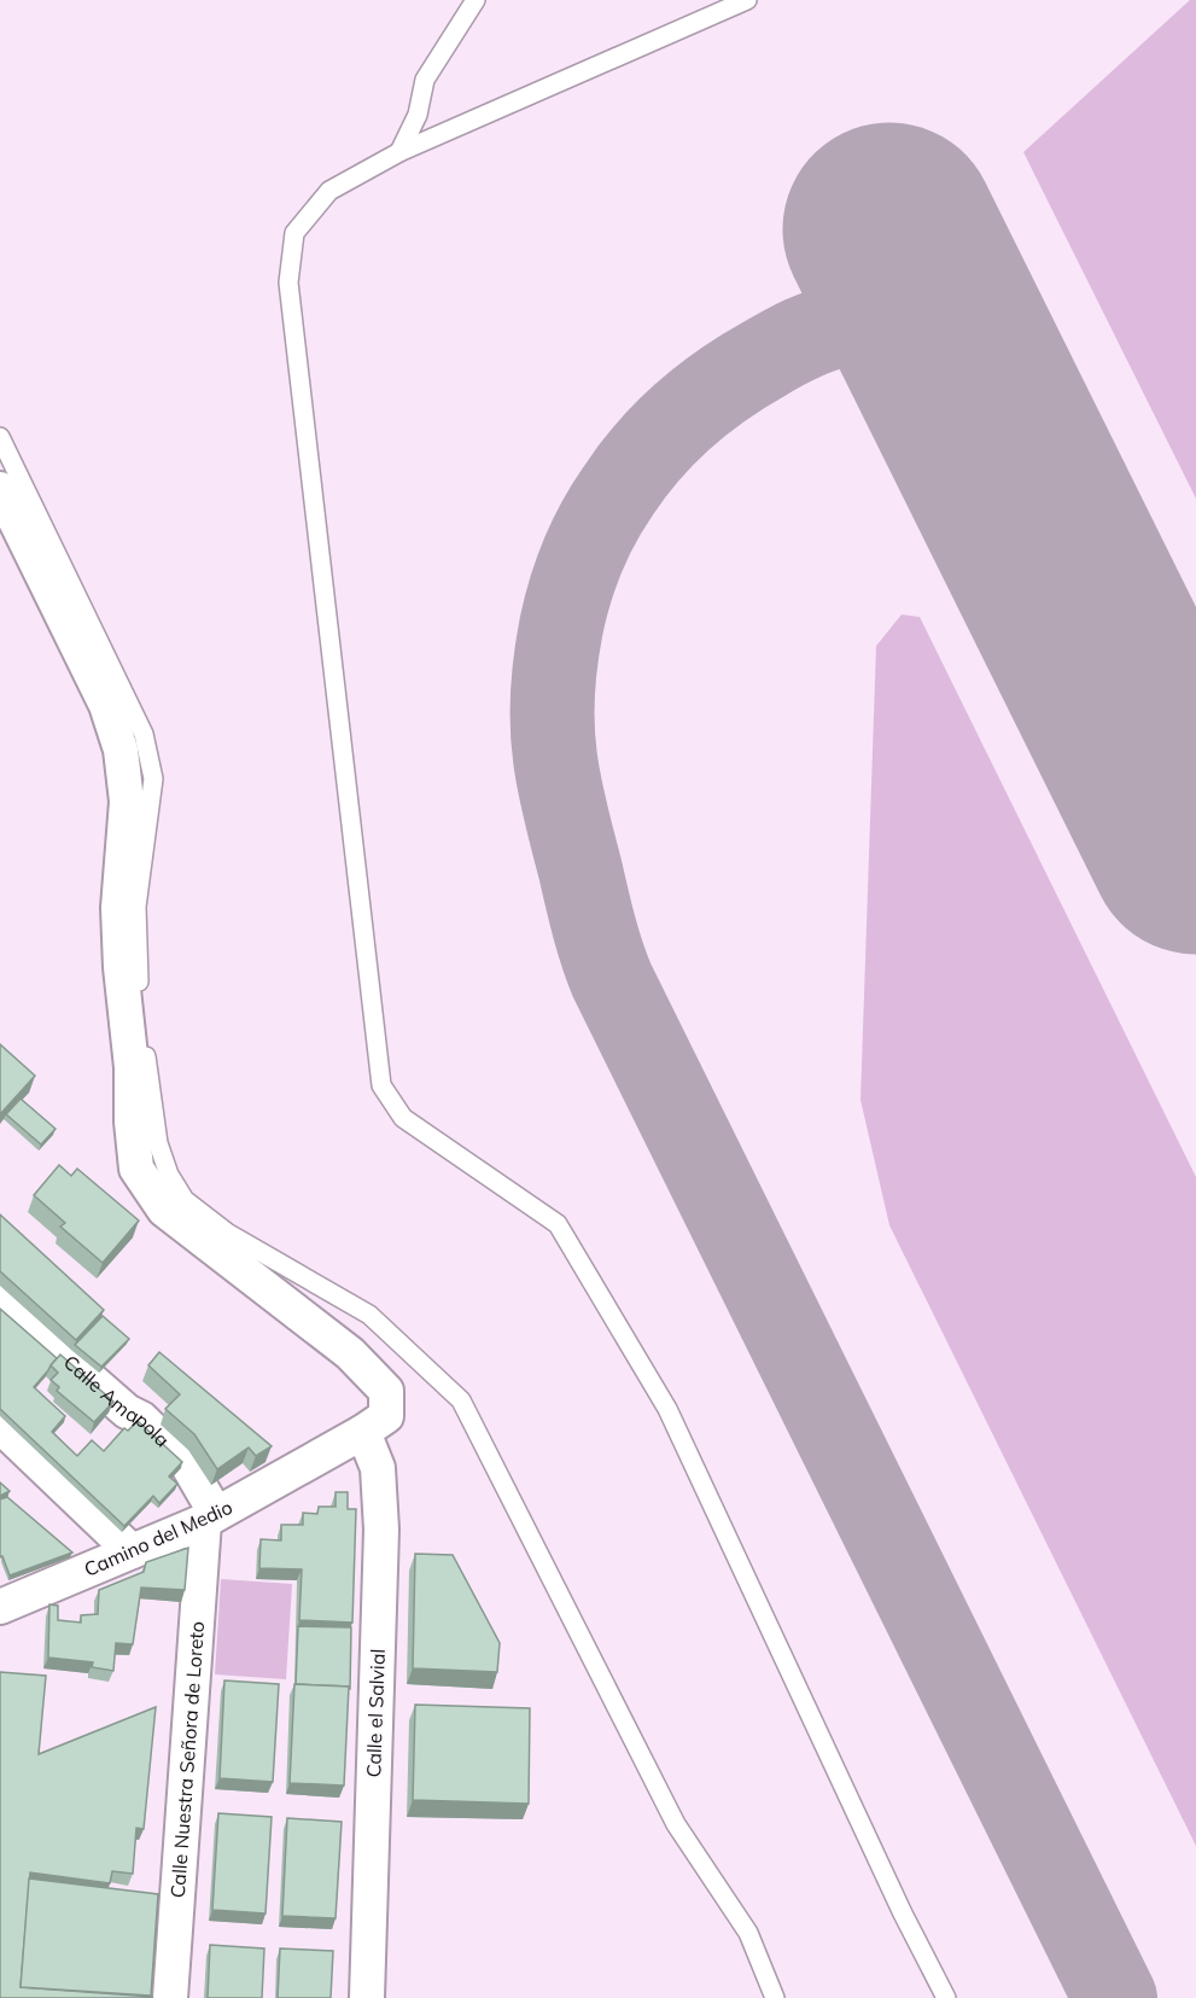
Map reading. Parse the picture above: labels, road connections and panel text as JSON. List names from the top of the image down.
{
  "streets": {
    "street": [
      "Calle Amapola",
      "Camino del Medio",
      "Calle el Salvial",
      "Calle Nuestra Señora de Loreto"
    ]
  },
  "crossings": [
    ["Calle Amapola", "Camino del Medio"],
    ["Calle Amapola", "Calle Nuestra Señora de Loreto"],
    ["Camino del Medio", "Calle el Salvial"],
    ["Camino del Medio", "Calle Nuestra Señora de Loreto"]
  ]
}
